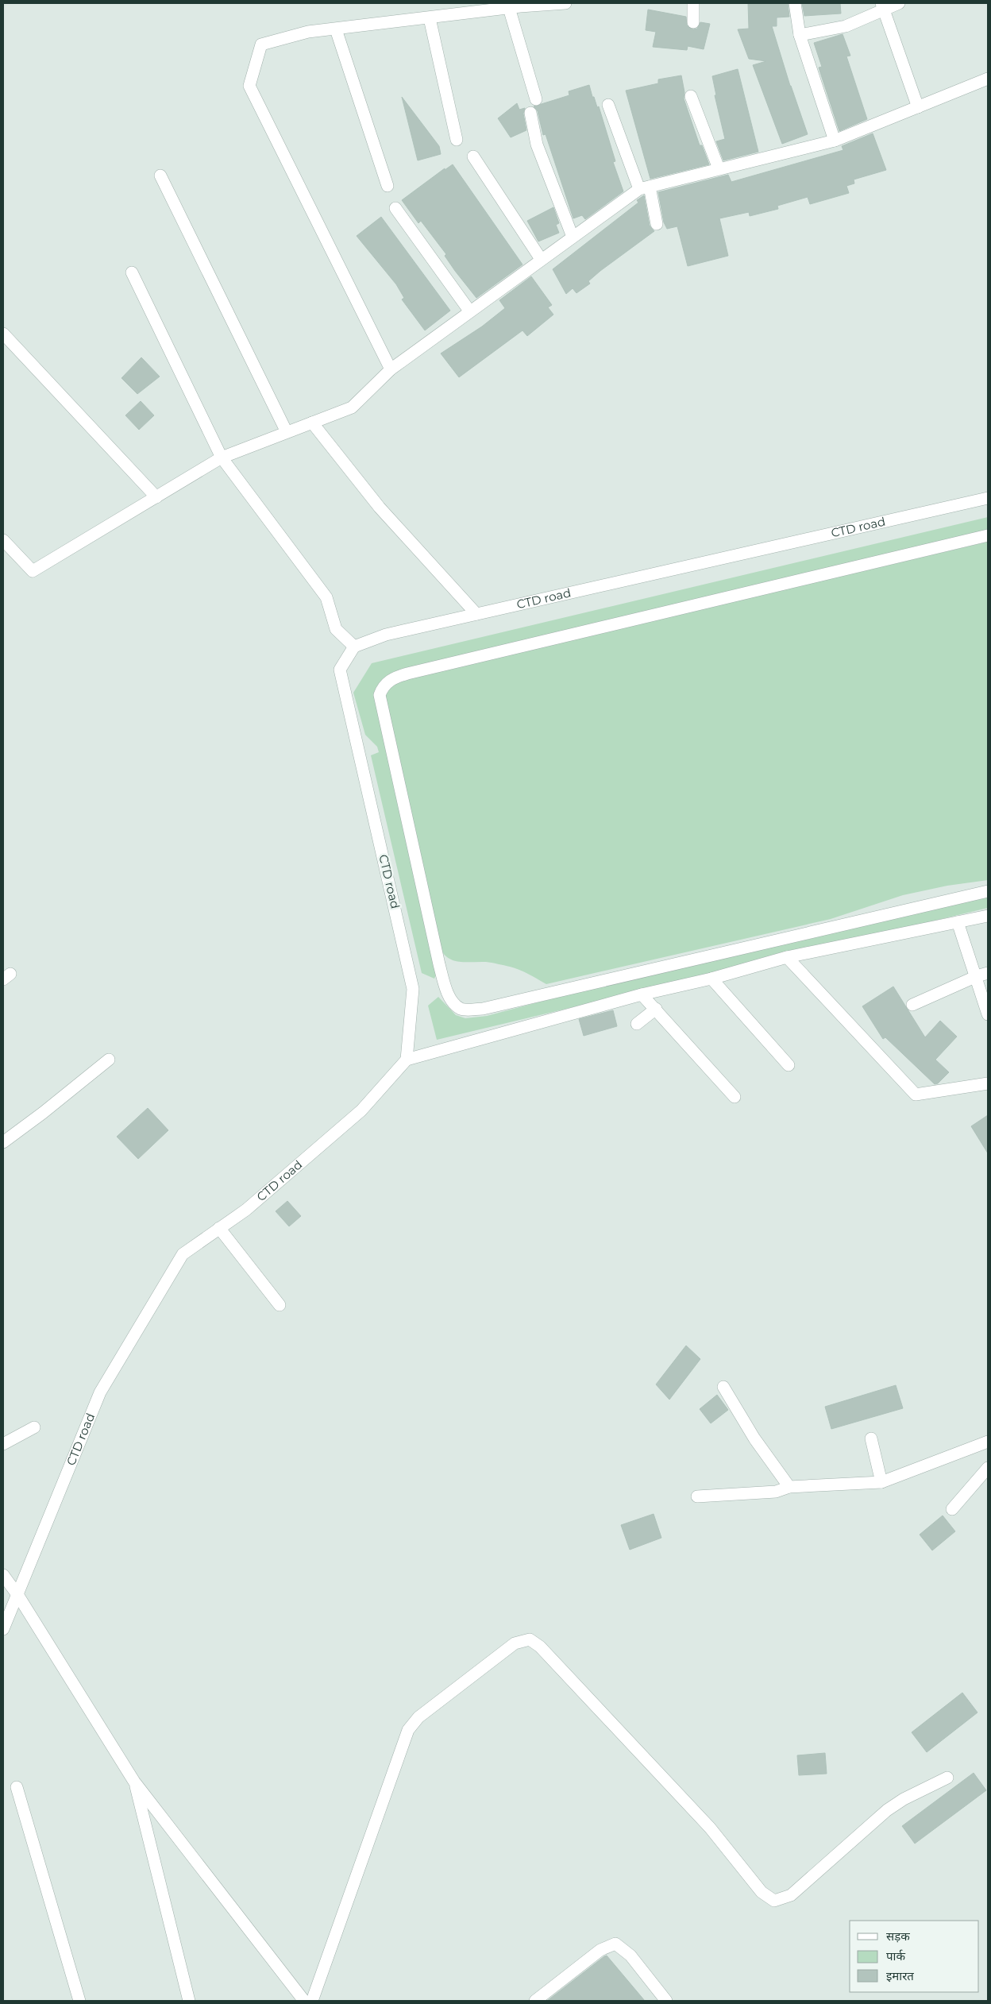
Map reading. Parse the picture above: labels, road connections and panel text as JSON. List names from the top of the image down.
{
  "streets": {
    "street": ["CTD road"]
  },
  "legend": ["सड़क", "पार्क", "इमारत"]
}
